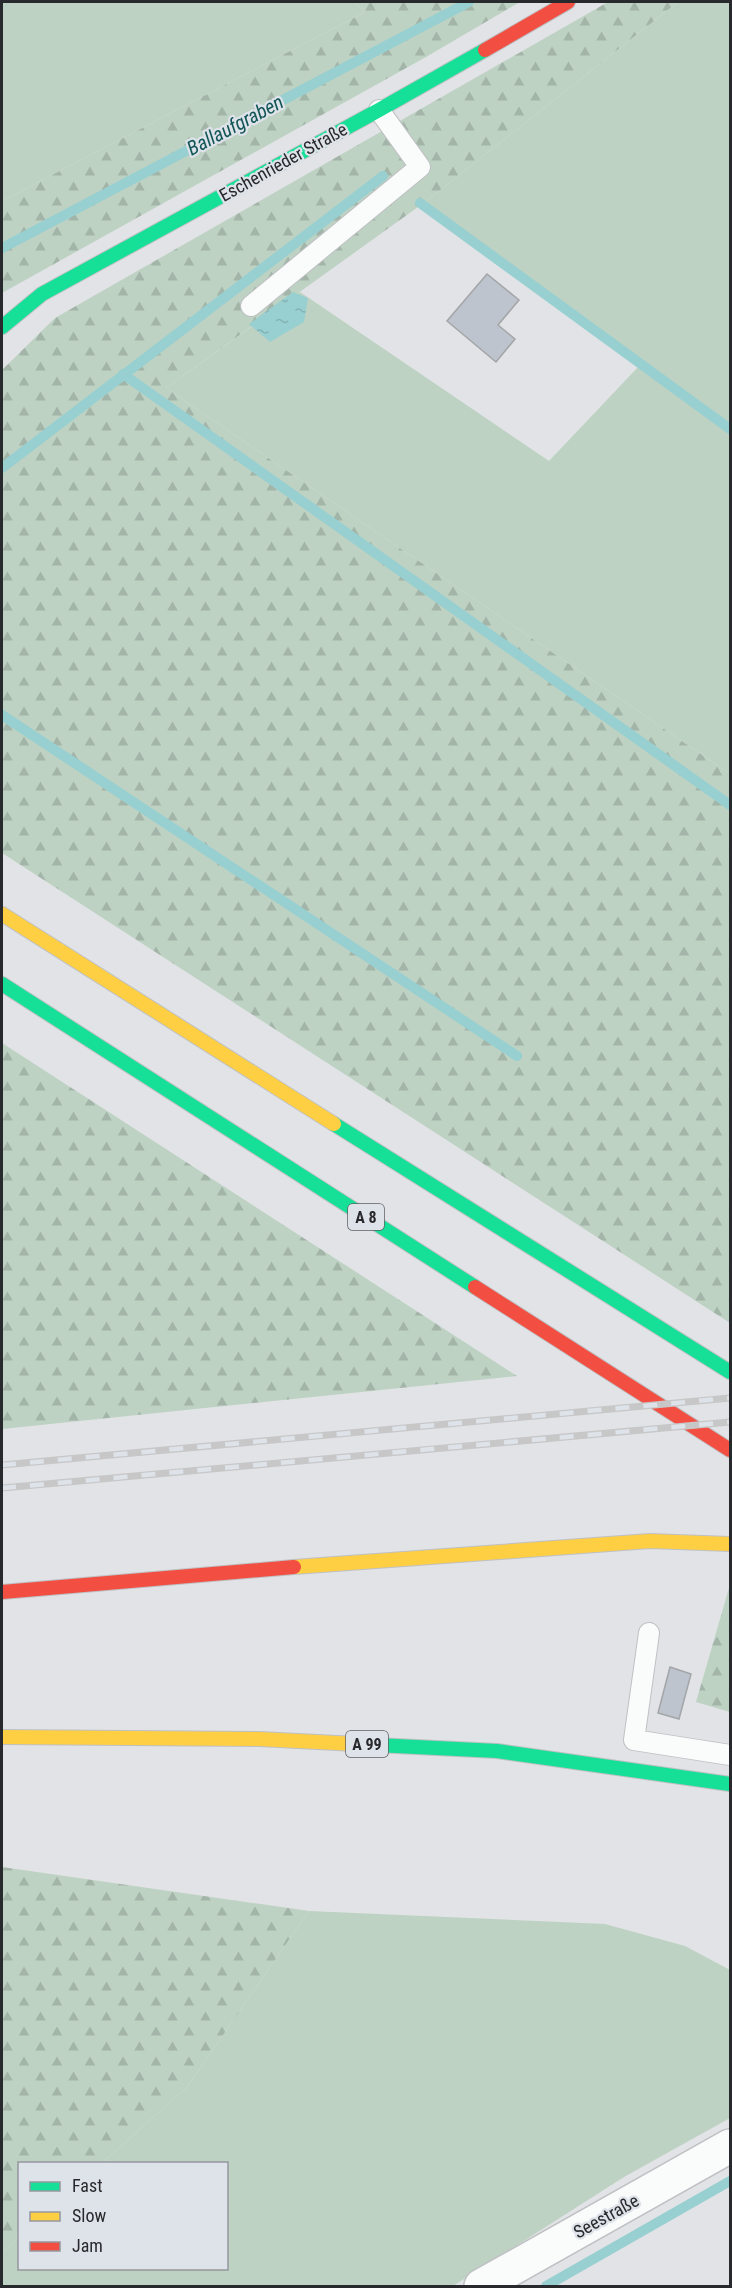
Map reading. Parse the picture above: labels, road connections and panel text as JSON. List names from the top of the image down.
{
  "streets": {
    "main road": ["Eschenrieder Straße", "A 8", "A 99"],
    "street": ["Seestraße"]
  },
  "water": ["Ballaufgraben"],
  "legend": ["Fast", "Slow", "Jam"]
}
